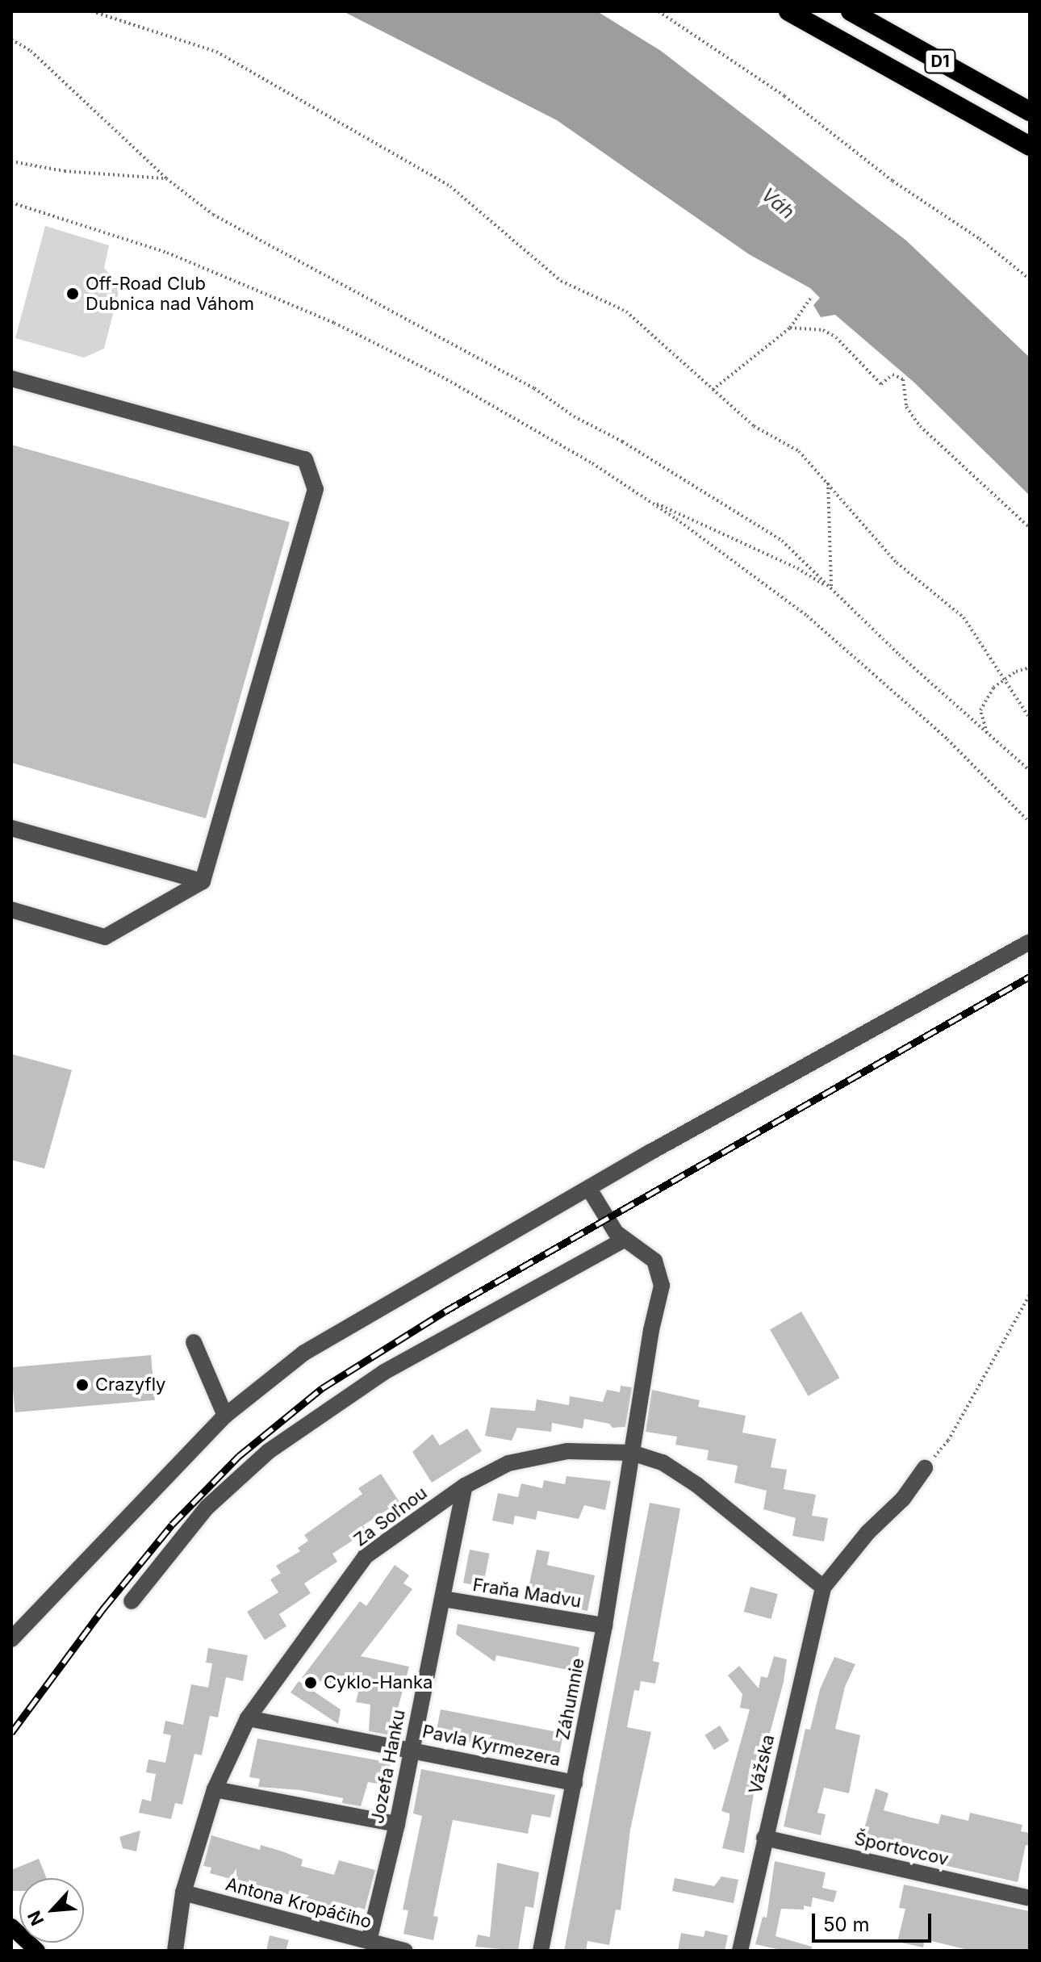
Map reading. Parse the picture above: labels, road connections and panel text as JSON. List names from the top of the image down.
{
  "streets": {
    "highway": ["D1"],
    "street": [
      "Za Soľnou",
      "Fraňa Madvu",
      "Záhumnie",
      "Pavla Kyrmezera",
      "Vážska",
      "Jozefa Hanku",
      "Športovcov",
      "Antona Kropáčiho"
    ]
  },
  "crossings": [
    ["Za Soľnou", "Záhumnie"],
    ["Za Soľnou", "Pavla Kyrmezera"],
    ["Za Soľnou", "Vážska"],
    ["Za Soľnou", "Jozefa Hanku"],
    ["Za Soľnou", "Antona Kropáčiho"],
    ["Fraňa Madvu", "Záhumnie"],
    ["Fraňa Madvu", "Jozefa Hanku"],
    ["Záhumnie", "Pavla Kyrmezera"],
    ["Pavla Kyrmezera", "Jozefa Hanku"],
    ["Vážska", "Športovcov"],
    ["Jozefa Hanku", "Antona Kropáčiho"]
  ],
  "water": ["Váh"],
  "places": ["Off-Road Club Dubnica nad Váhom", "Crazyfly", "Cyklo-Hanka"],
  "scale_bar": "50 m",
  "north": "bottom left"
}
